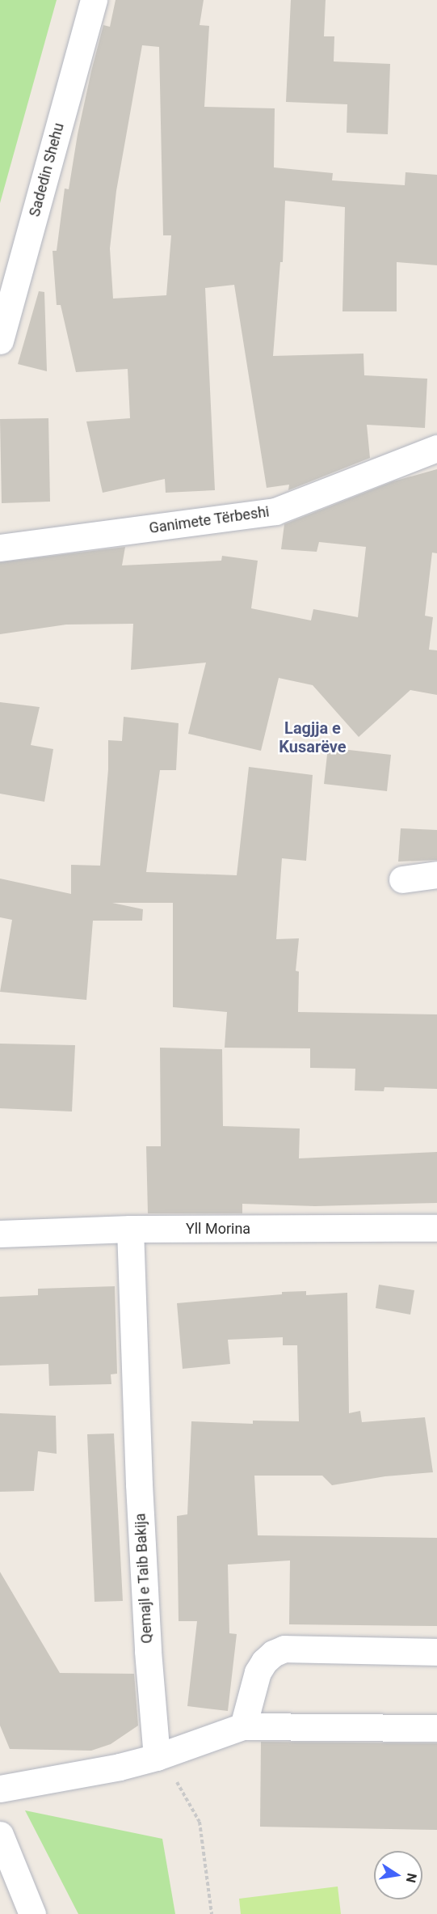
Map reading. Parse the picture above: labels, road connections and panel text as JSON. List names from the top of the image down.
{
  "streets": {
    "street": [
      "Sadedin Shehu",
      "Ganimete Tërbeshi",
      "Yll Morina",
      "Qemajl e Taib Bakija"
    ]
  },
  "crossings": [
    ["Yll Morina", "Qemajl e Taib Bakija"]
  ],
  "districts": ["Lagjja e Kusarëve"],
  "north": "right"
}
